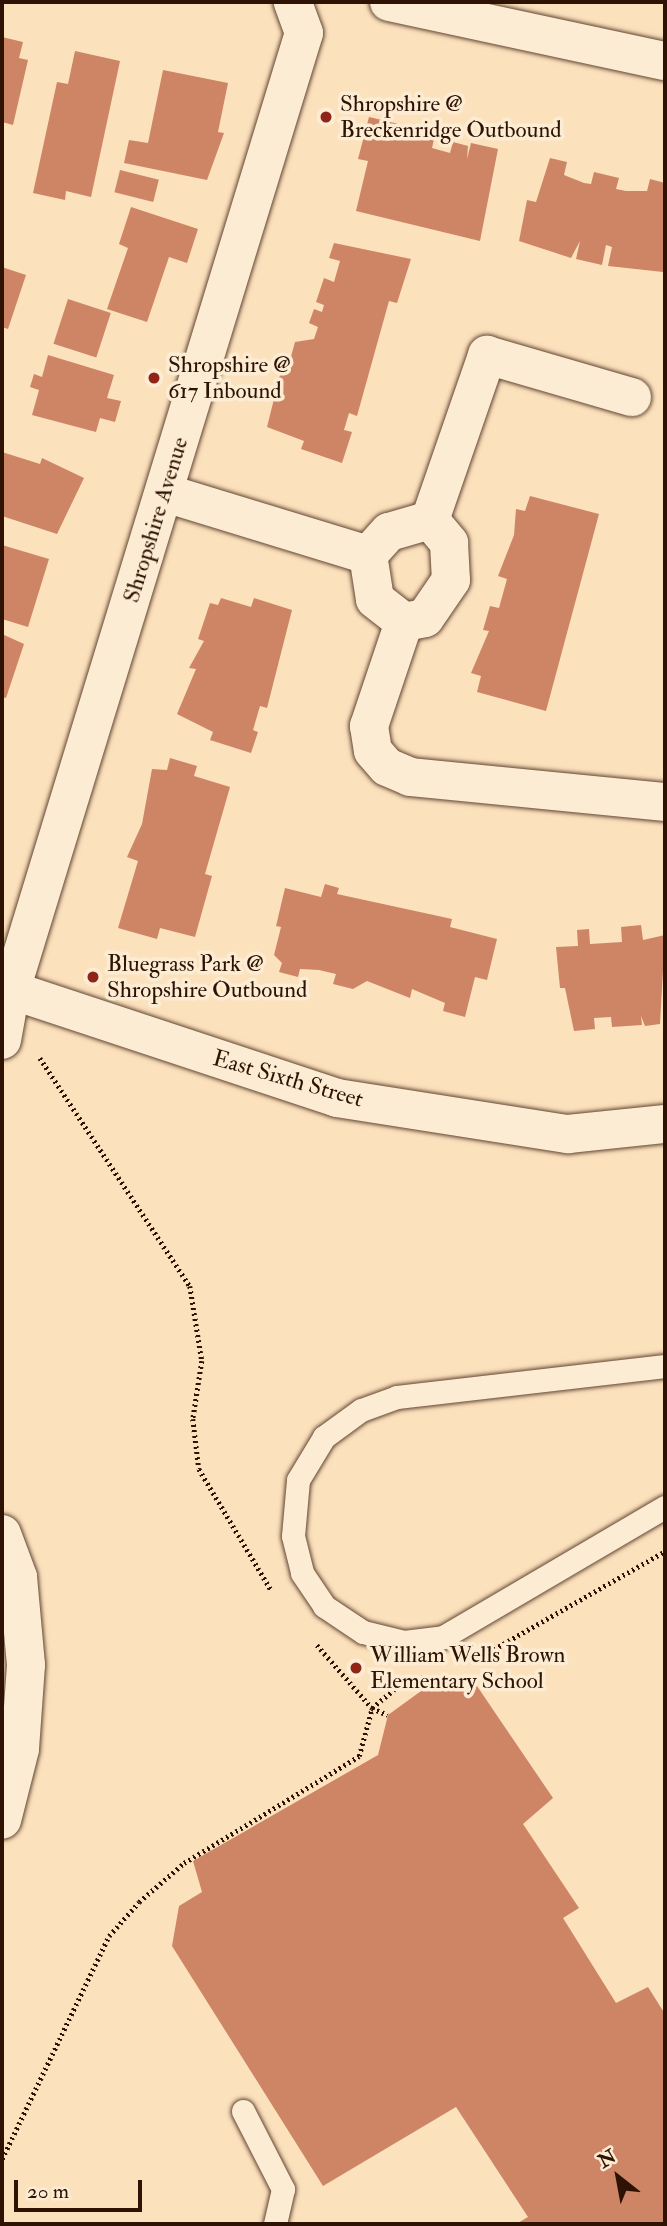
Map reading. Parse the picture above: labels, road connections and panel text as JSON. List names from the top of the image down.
{
  "streets": {
    "street": ["Shropshire Avenue", "East Sixth Street"]
  },
  "crossings": [
    ["Shropshire Avenue", "East Sixth Street"]
  ],
  "places": [
    "Shropshire @ Breckenridge Outbound",
    "Shropshire @ 617 Inbound",
    "Bluegrass Park @ Shropshire Outbound",
    "William Wells Brown Elementary School"
  ],
  "scale_bar": "20 m",
  "north": "top left"
}
